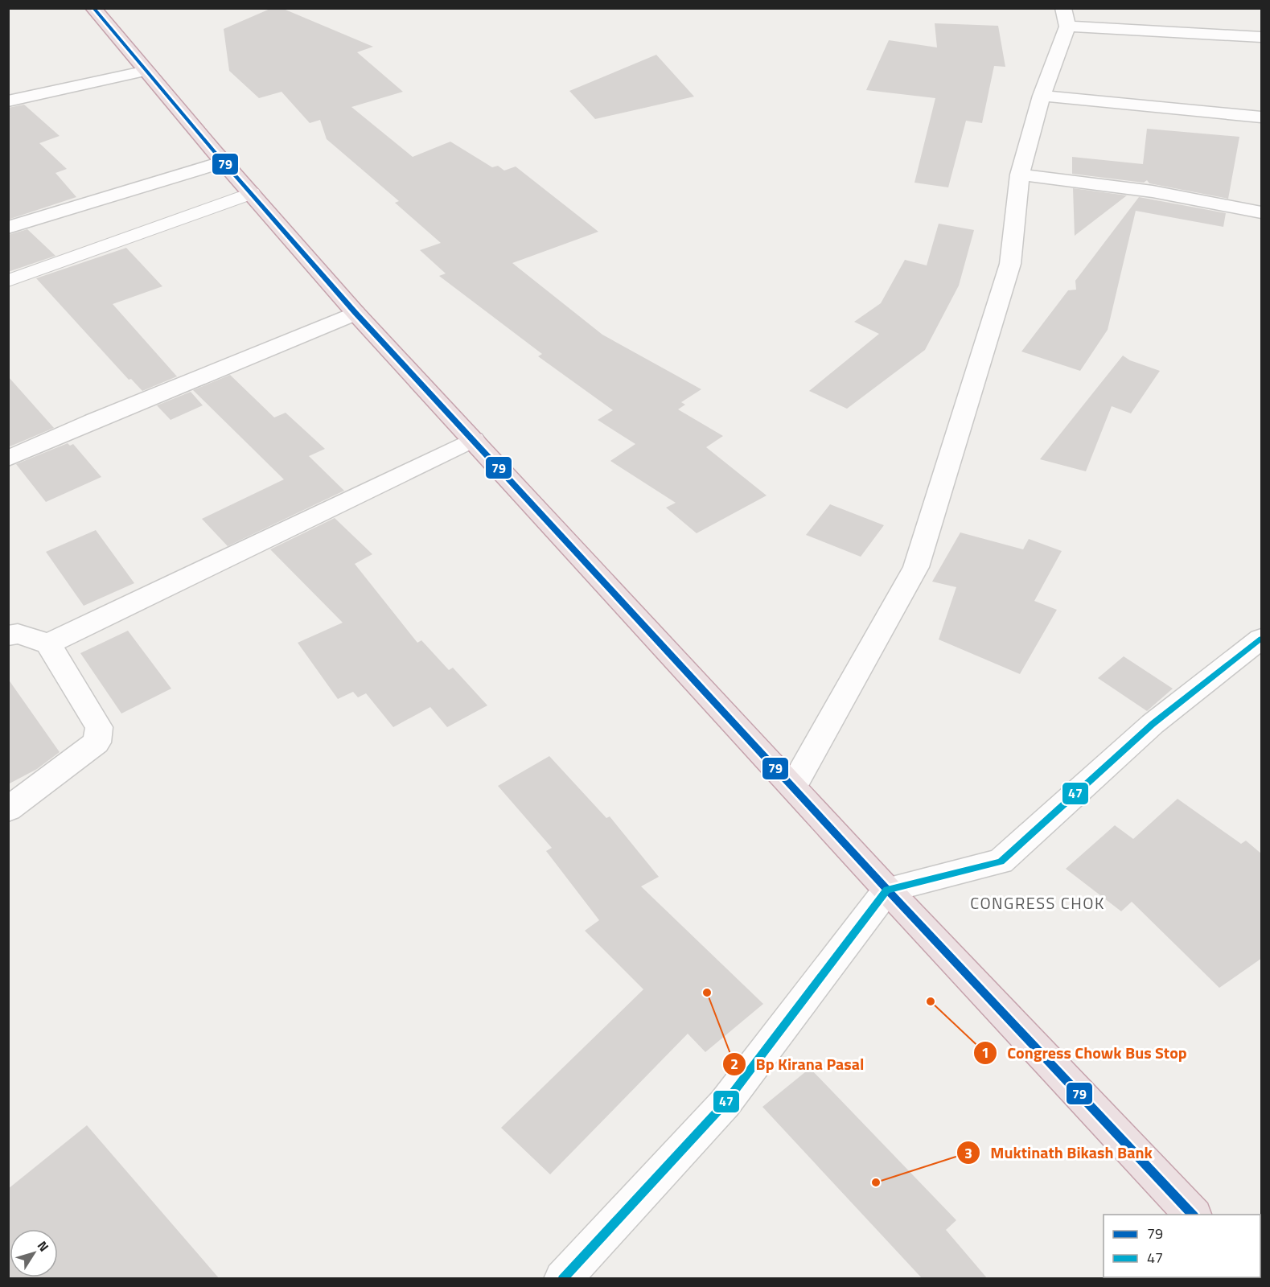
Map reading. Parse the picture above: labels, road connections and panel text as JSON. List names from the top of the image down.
{
  "districts": ["CONGRESS CHOK"],
  "places": ["Bp Kirana Pasal", "Congress Chowk Bus Stop", "Muktinath Bikash Bank"],
  "lines": ["transit line 79", "transit line 47"],
  "legend": ["79", "47"],
  "north": "top right"
}
